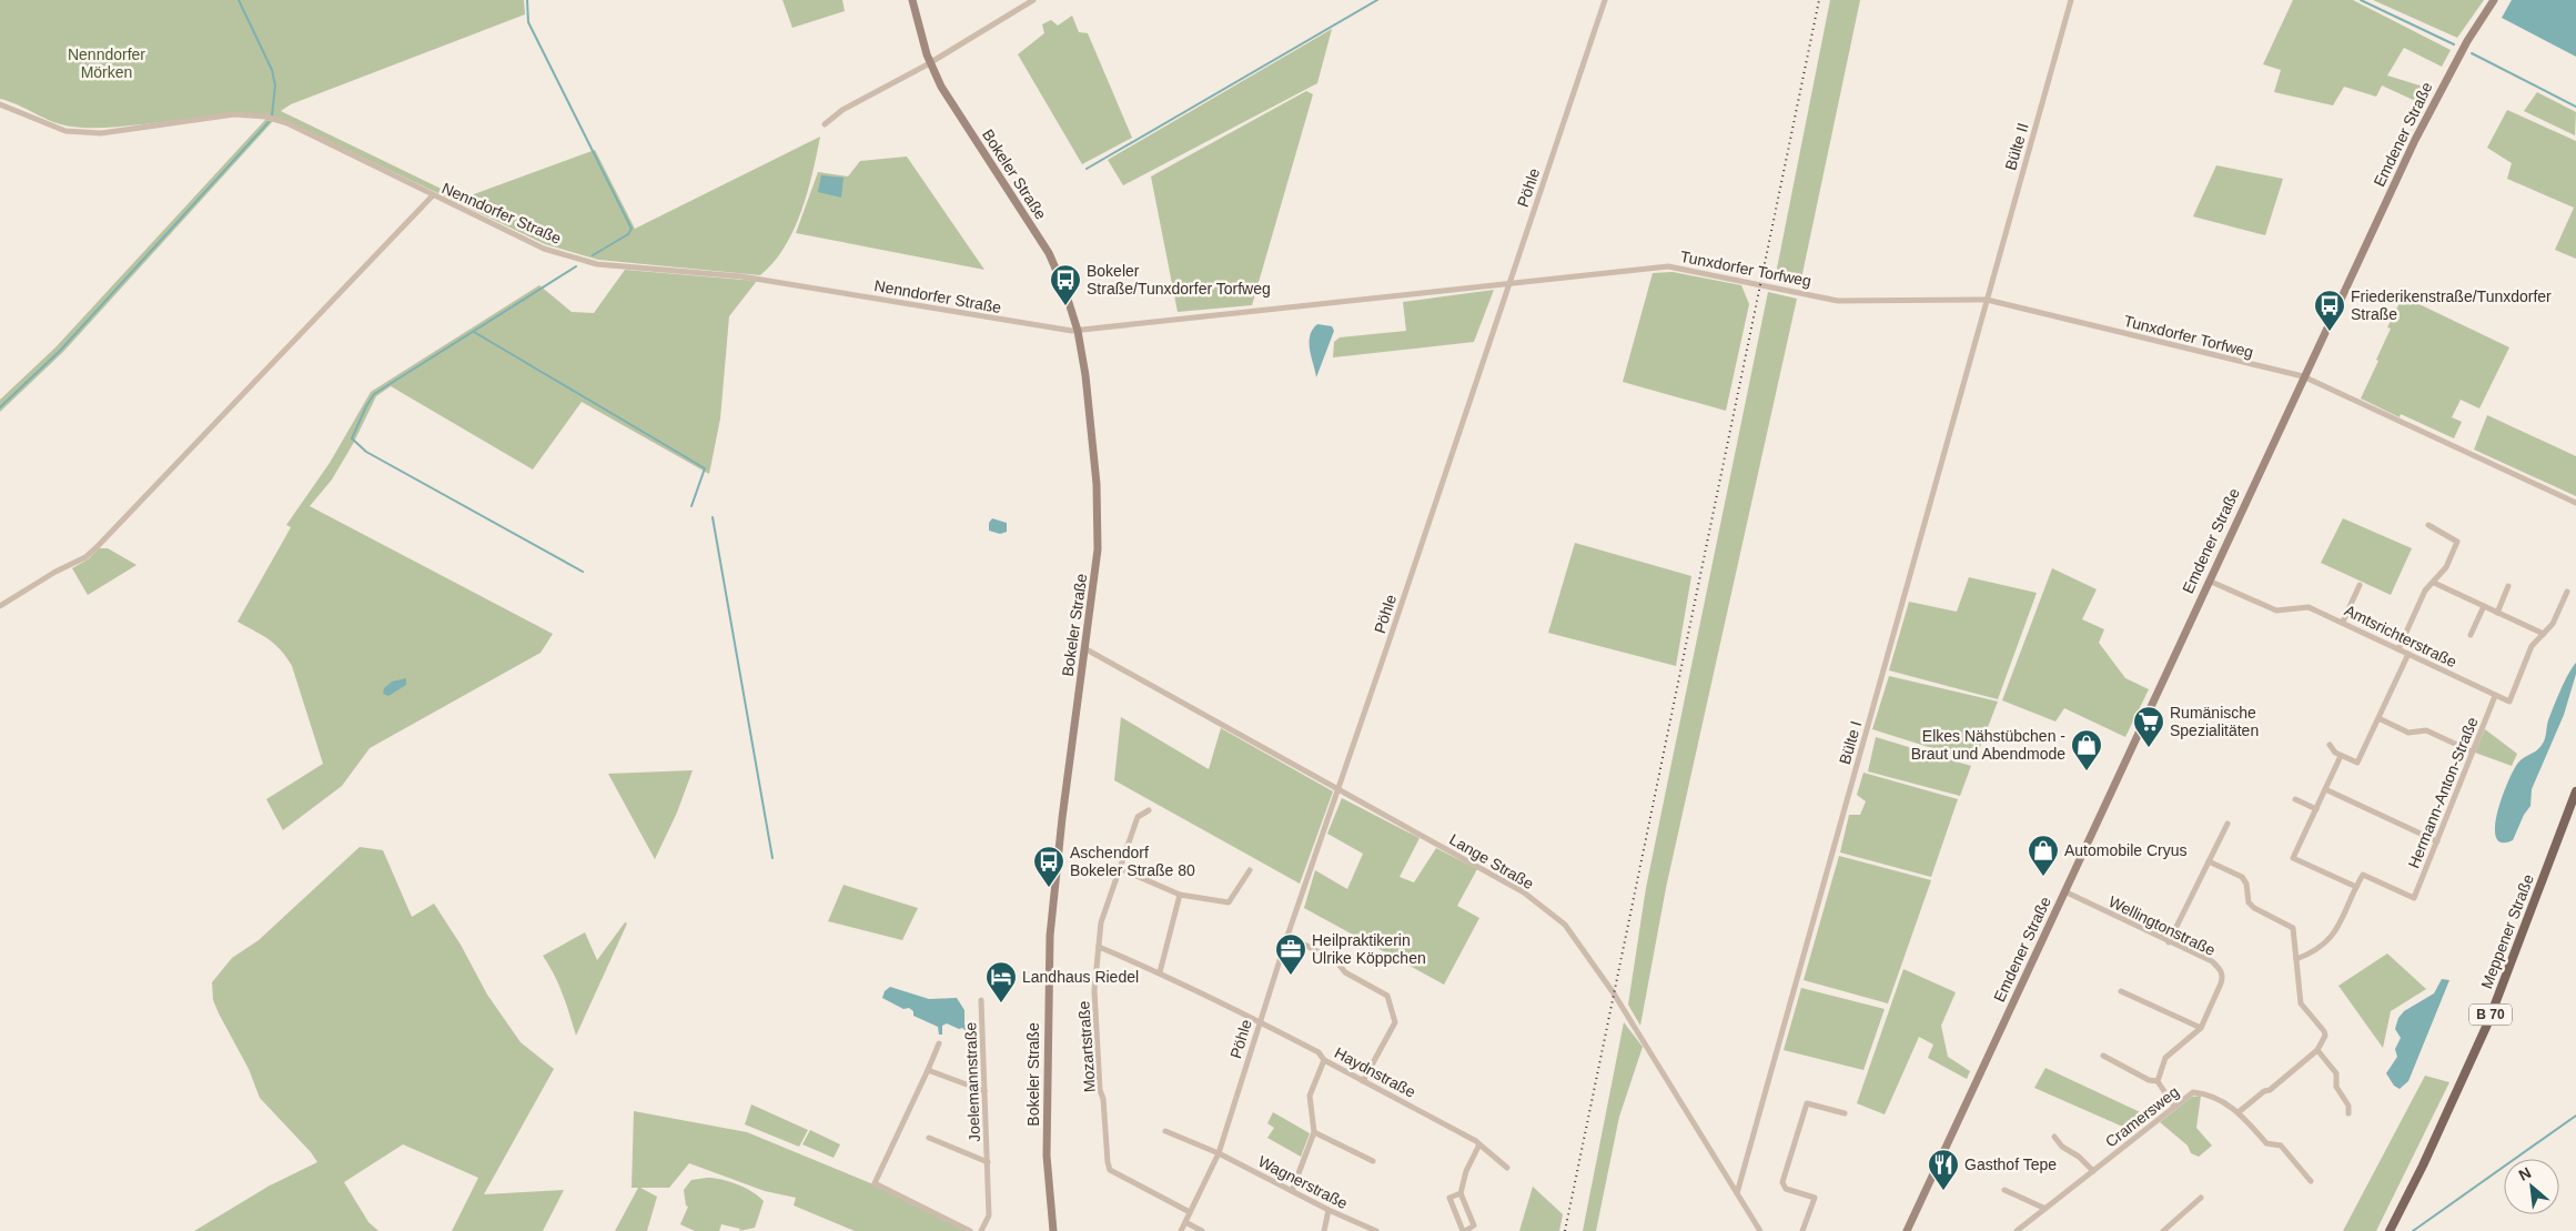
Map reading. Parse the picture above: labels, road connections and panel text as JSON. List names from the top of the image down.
{
  "streets": {
    "main road": ["Meppener Straße", "B 70"],
    "street": [
      "Emdener Straße",
      "Bülte II",
      "Bokeler Straße",
      "Pöhle",
      "Nenndorfer Straße",
      "Tunxdorfer Torfweg",
      "Amtsrichterstraße",
      "Bülte I",
      "Hermann-Anton-Straße",
      "Lange Straße",
      "Wellingtonstraße",
      "Mozartstraße",
      "Haydnstraße",
      "Joelemannstraße",
      "Cramersweg",
      "Wagnerstraße"
    ]
  },
  "crossings": [
    ["Emdener Straße", "Tunxdorfer Torfweg"],
    ["Emdener Straße", "Amtsrichterstraße"],
    ["Emdener Straße", "Wellingtonstraße"],
    ["Bülte II", "Tunxdorfer Torfweg"],
    ["Bülte II", "Bülte I"],
    ["Bokeler Straße", "Nenndorfer Straße"],
    ["Bokeler Straße", "Tunxdorfer Torfweg"],
    ["Bokeler Straße", "Lange Straße"],
    ["Pöhle", "Tunxdorfer Torfweg"],
    ["Pöhle", "Lange Straße"],
    ["Pöhle", "Mozartstraße"],
    ["Pöhle", "Haydnstraße"],
    ["Pöhle", "Wagnerstraße"],
    ["Nenndorfer Straße", "Tunxdorfer Torfweg"],
    ["Tunxdorfer Torfweg", "Bülte I"],
    ["Amtsrichterstraße", "Hermann-Anton-Straße"],
    ["Bülte I", "Lange Straße"],
    ["Mozartstraße", "Haydnstraße"]
  ],
  "parks": ["Nenndorfer Mörken"],
  "places": {
    "bus stop": ["Bokeler Straße/Tunxdorfer Torfweg", "Friederikenstraße/Tunxdorfer Straße", "Aschendorf Bokeler Straße 80"],
    "supermarket": ["Rumänische Spezialitäten"],
    "shop": ["Elkes Nähstübchen - Braut und Abendmode", "Automobile Cryus"],
    "office": ["Heilpraktikerin Ulrike Köppchen"],
    "hotel": ["Landhaus Riedel"],
    "restaurant": ["Gasthof Tepe"]
  },
  "north": "top left"
}
